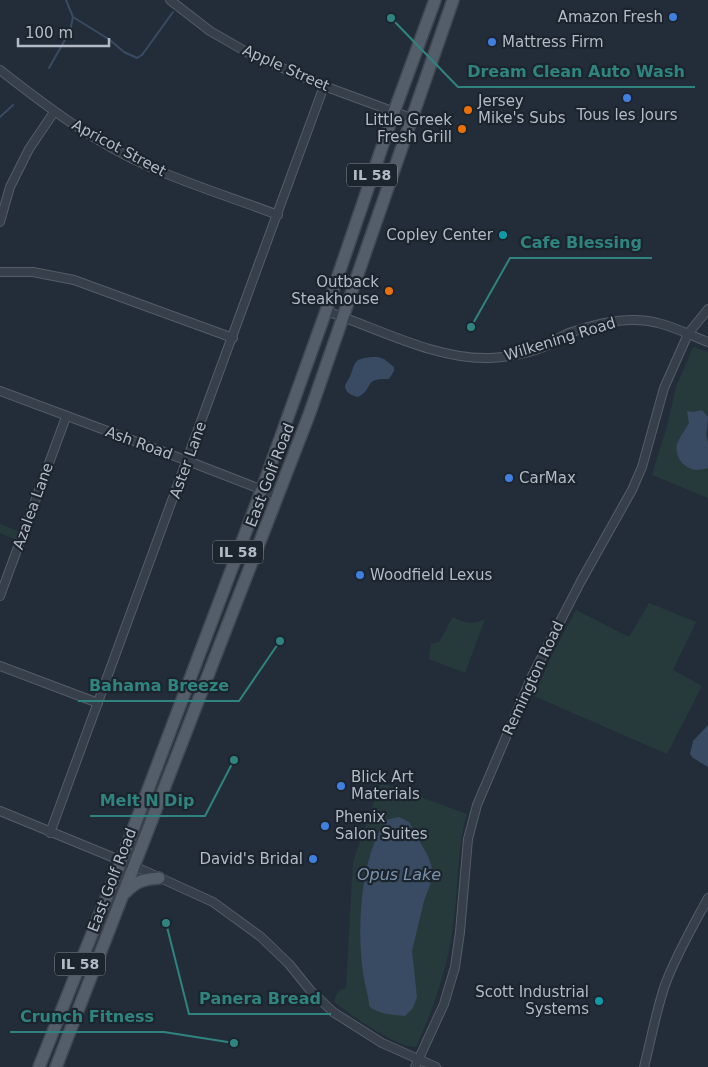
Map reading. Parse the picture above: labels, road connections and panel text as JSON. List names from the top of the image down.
{
  "streets": {
    "main road": ["IL 58", "East Golf Road"],
    "street": [
      "Apple Street",
      "Apricot Street",
      "Wilkening Road",
      "Ash Road",
      "Aster Lane",
      "Azalea Lane",
      "Remington Road"
    ]
  },
  "crossings": [
    ["Apple Street", "Aster Lane"],
    ["Apple Street", "East Golf Road"],
    ["Apricot Street", "Aster Lane"],
    ["Wilkening Road", "East Golf Road"],
    ["Wilkening Road", "Remington Road"],
    ["Ash Road", "Aster Lane"],
    ["Ash Road", "East Golf Road"],
    ["Ash Road", "Azalea Lane"]
  ],
  "water": ["Opus Lake"],
  "places": [
    "Amazon Fresh",
    "Dream Clean Auto Wash",
    "Mattress Firm",
    "Tous les Jours",
    "Jersey Mike's Subs",
    "Little Greek Fresh Grill",
    "Copley Center",
    "Outback Steakhouse",
    "Cafe Blessing",
    "CarMax",
    "Woodfield Lexus",
    "Bahama Breeze",
    "Melt N Dip",
    "Blick Art Materials",
    "Phenix Salon Suites",
    "David's Bridal",
    "Panera Bread",
    "Scott Industrial Systems",
    "Crunch Fitness"
  ],
  "scale_bar": "100 m"
}
